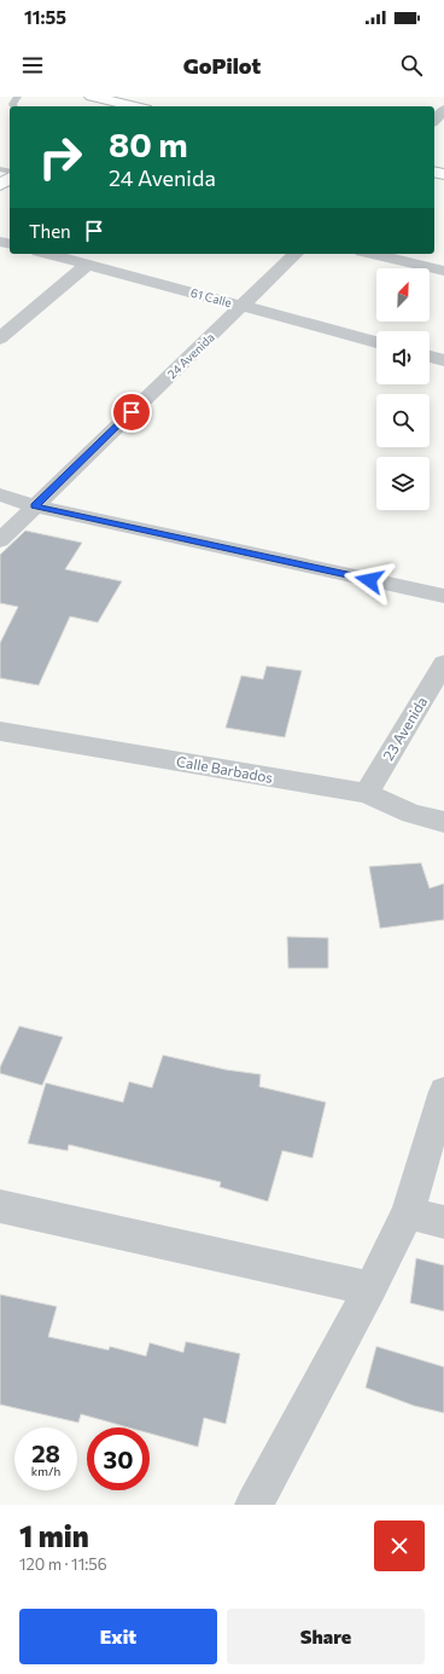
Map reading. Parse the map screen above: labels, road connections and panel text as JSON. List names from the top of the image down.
{
  "streets": {
    "street": [
      "61 Calle",
      "24 Avenida",
      "23 Avenida",
      "Calle Barbados"
    ]
  },
  "crossings": [
    ["61 Calle", "24 Avenida"],
    ["23 Avenida", "Calle Barbados"]
  ],
  "north": "top right",
  "page": {
    "status": "11:55",
    "header": "GoPilot",
    "turn": ["80 m", "24 Avenida"],
    "then": "Then",
    "speed": "28 km/h",
    "limit": "30",
    "heading": ["1 min", "120 m · 11:56"],
    "buttons": ["Exit", "Share"]
  }
}
